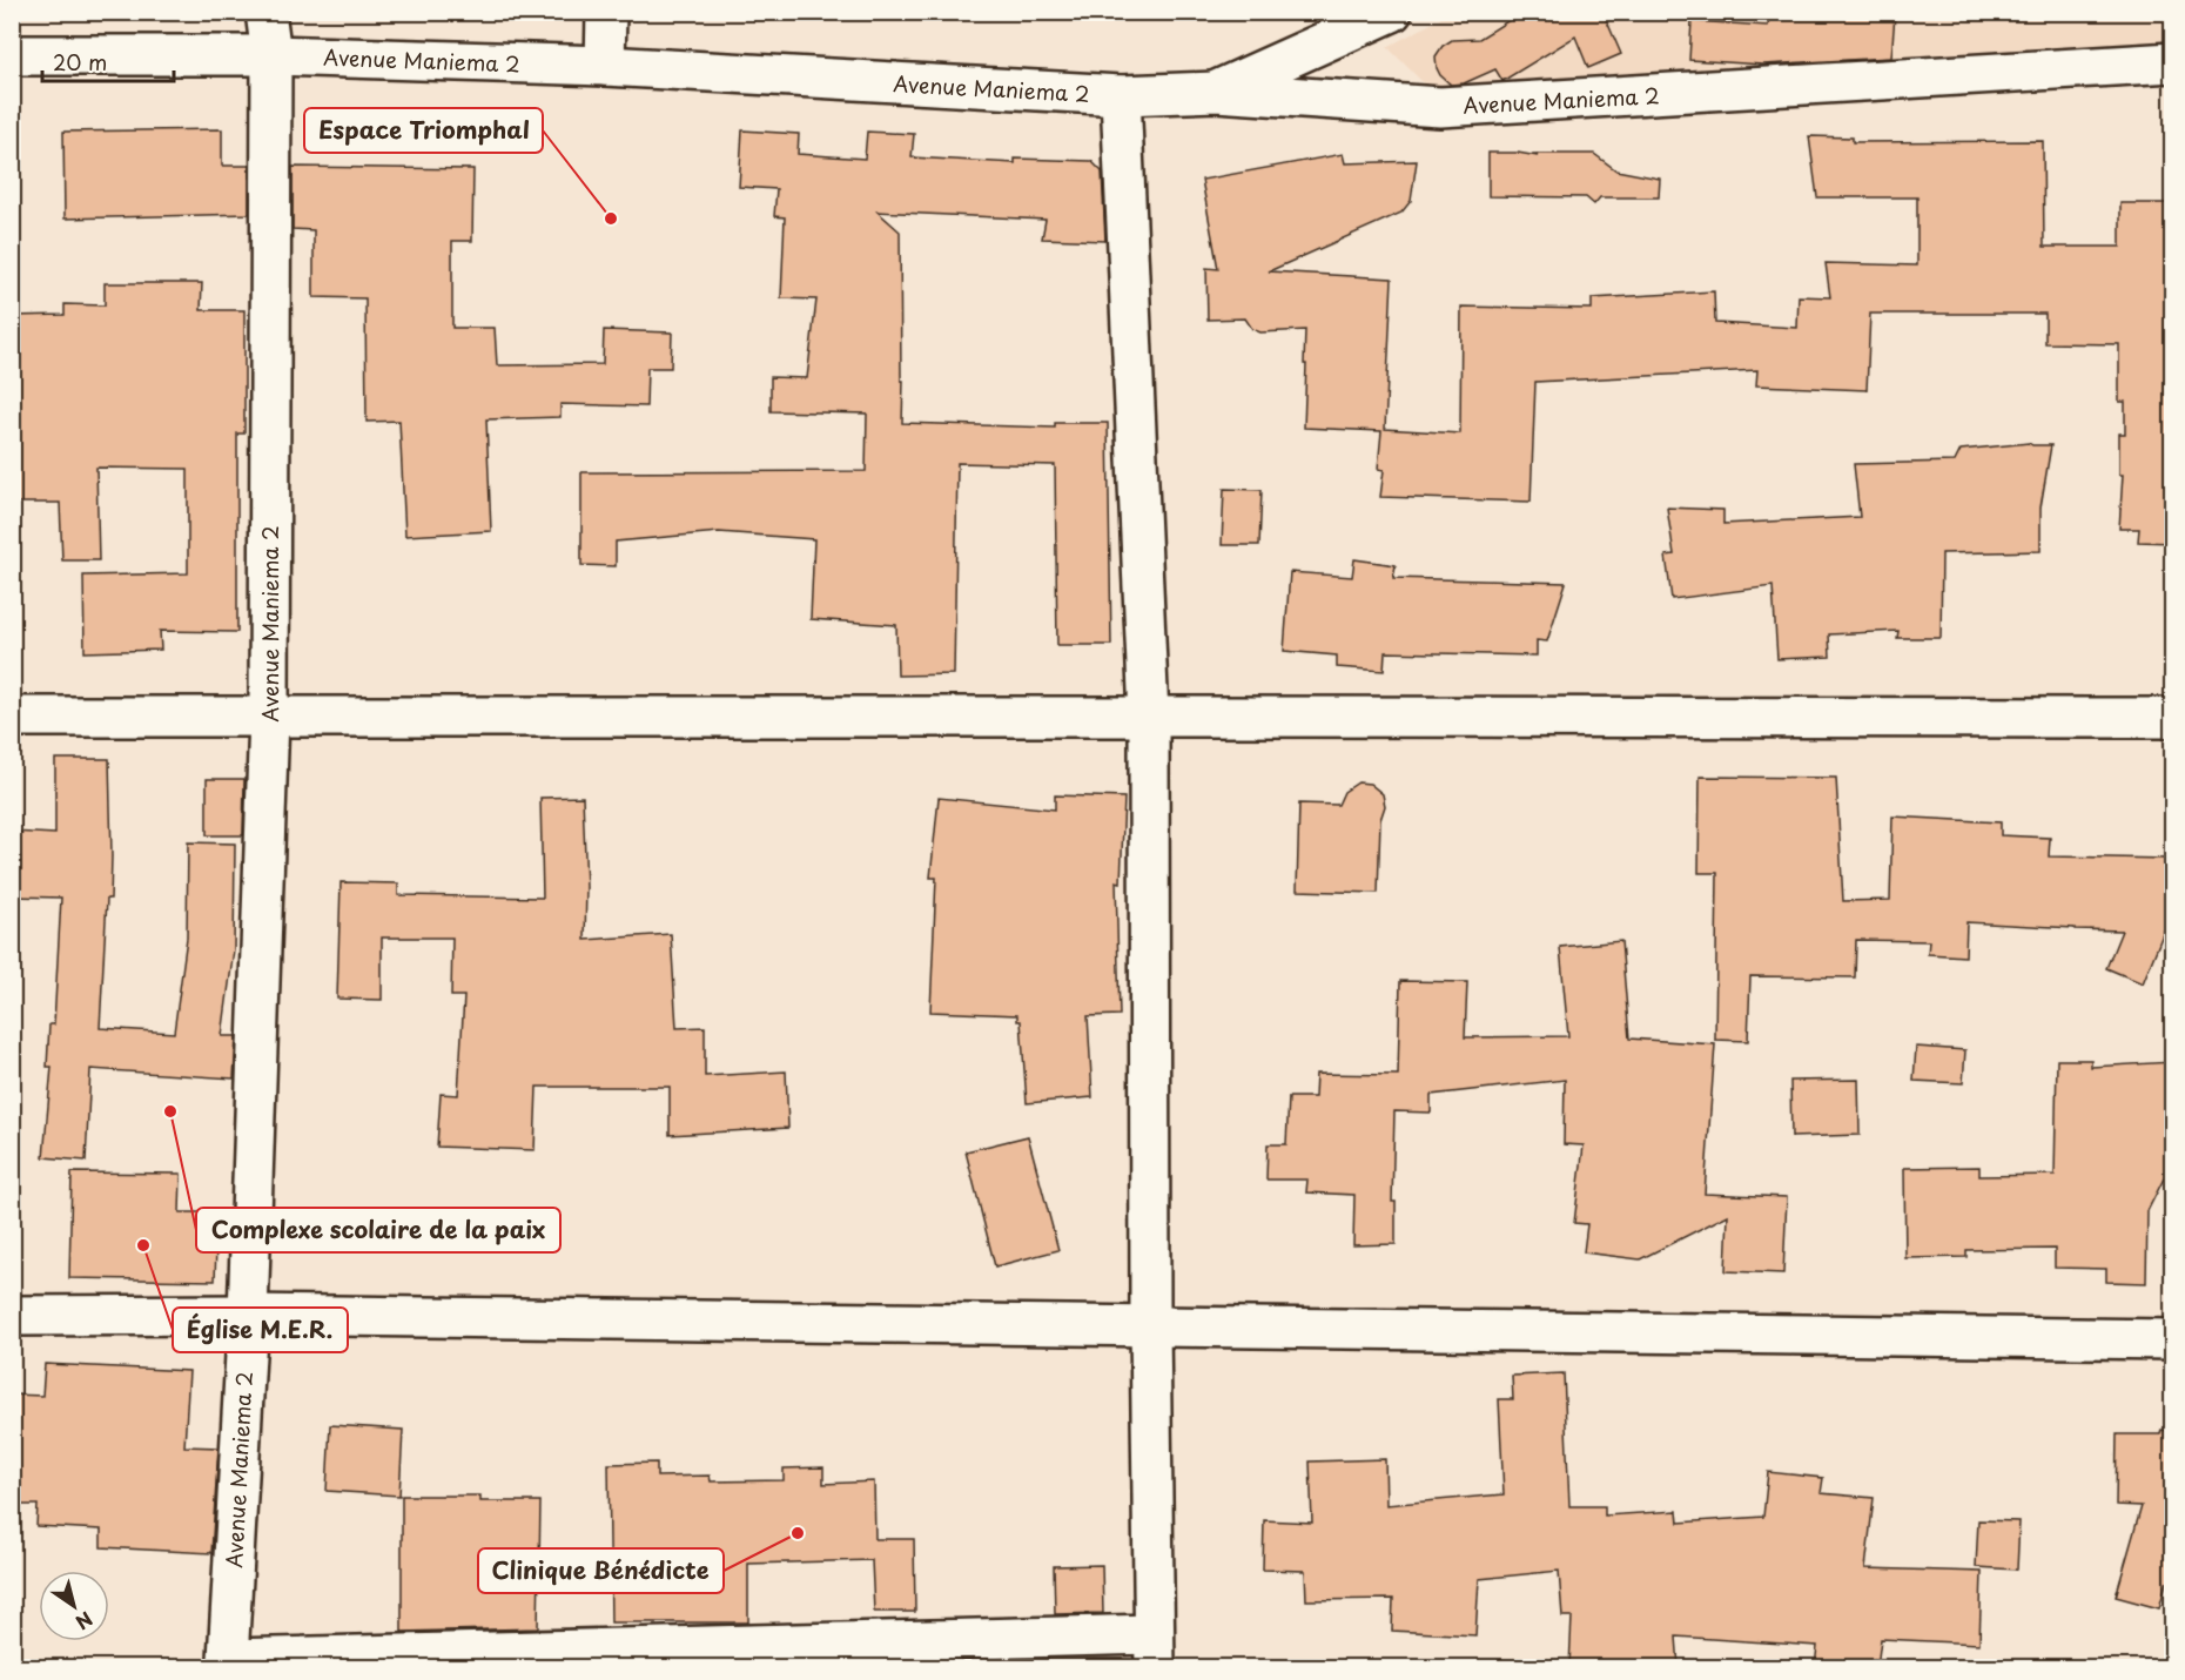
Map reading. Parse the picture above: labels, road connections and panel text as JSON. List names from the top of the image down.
{
  "streets": {
    "street": ["Avenue Maniema 2"]
  },
  "places": [
    "Espace Triomphal",
    "Complexe scolaire de la paix",
    "Église M.E.R.",
    "Clinique Bénédicte"
  ],
  "scale_bar": "20 m",
  "north": "bottom right"
}
